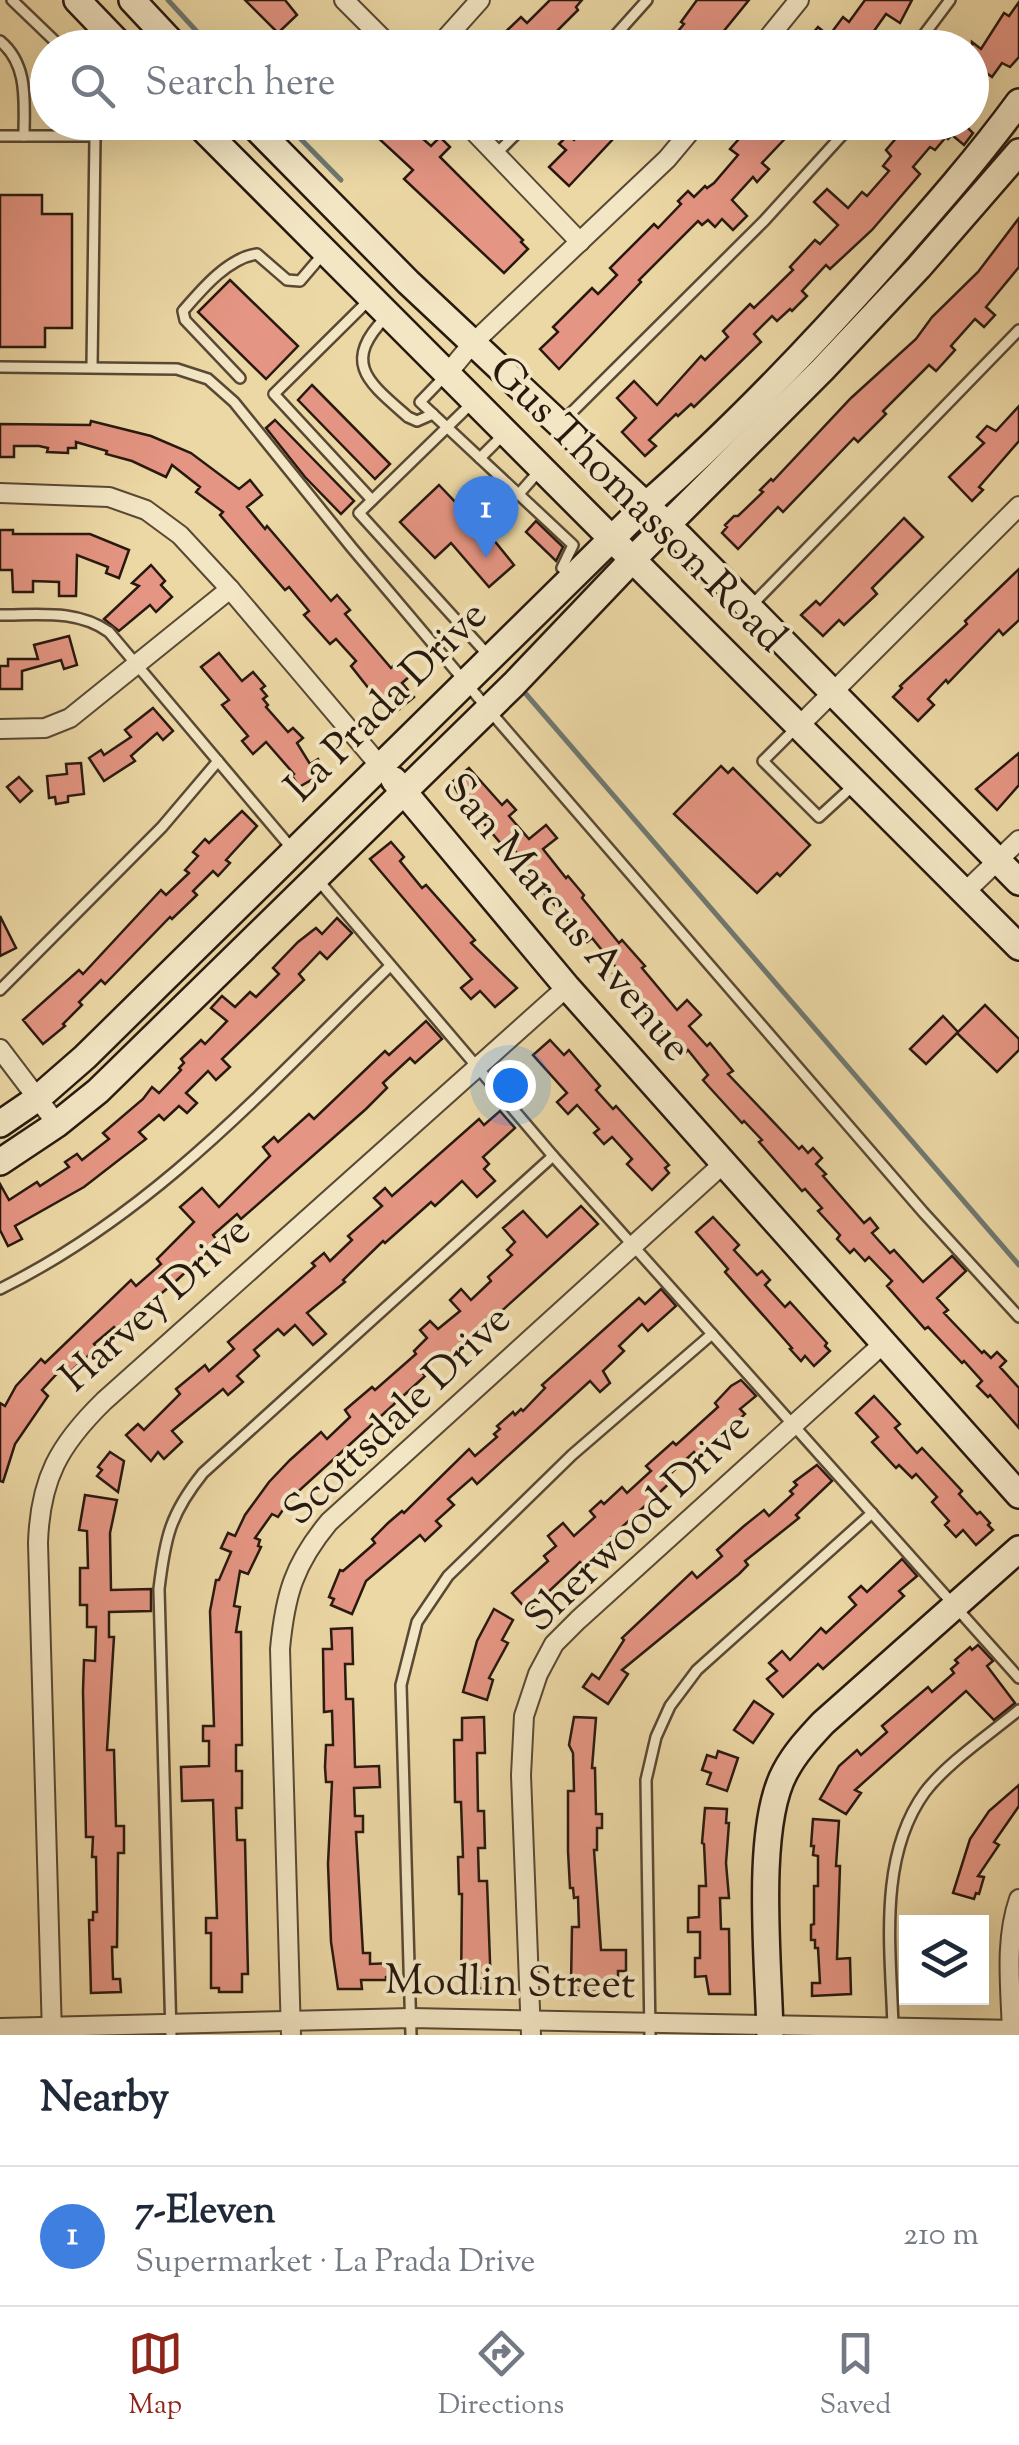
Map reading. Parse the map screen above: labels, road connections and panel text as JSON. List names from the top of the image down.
{
  "streets": {
    "main road": ["Gus Thomasson Road", "La Prada Drive", "San Marcus Avenue"],
    "street": [
      "Harvey Drive",
      "Scottsdale Drive",
      "Sherwood Drive",
      "Modlin Street"
    ]
  },
  "crossings": [
    ["Gus Thomasson Road", "La Prada Drive"],
    ["La Prada Drive", "San Marcus Avenue"],
    ["San Marcus Avenue", "Harvey Drive"],
    ["San Marcus Avenue", "Scottsdale Drive"],
    ["San Marcus Avenue", "Sherwood Drive"],
    ["Harvey Drive", "Modlin Street"],
    ["Scottsdale Drive", "Modlin Street"],
    ["Sherwood Drive", "Modlin Street"]
  ],
  "page": {
    "search": "Search here",
    "pins": "1",
    "heading": "Nearby",
    "list": [
      {
        "mark": "1",
        "name": "7-Eleven",
        "note": "Supermarket · La Prada Drive",
        "value": "210 m"
      }
    ],
    "nav": ["Map", "Directions", "Saved"]
  }
}
